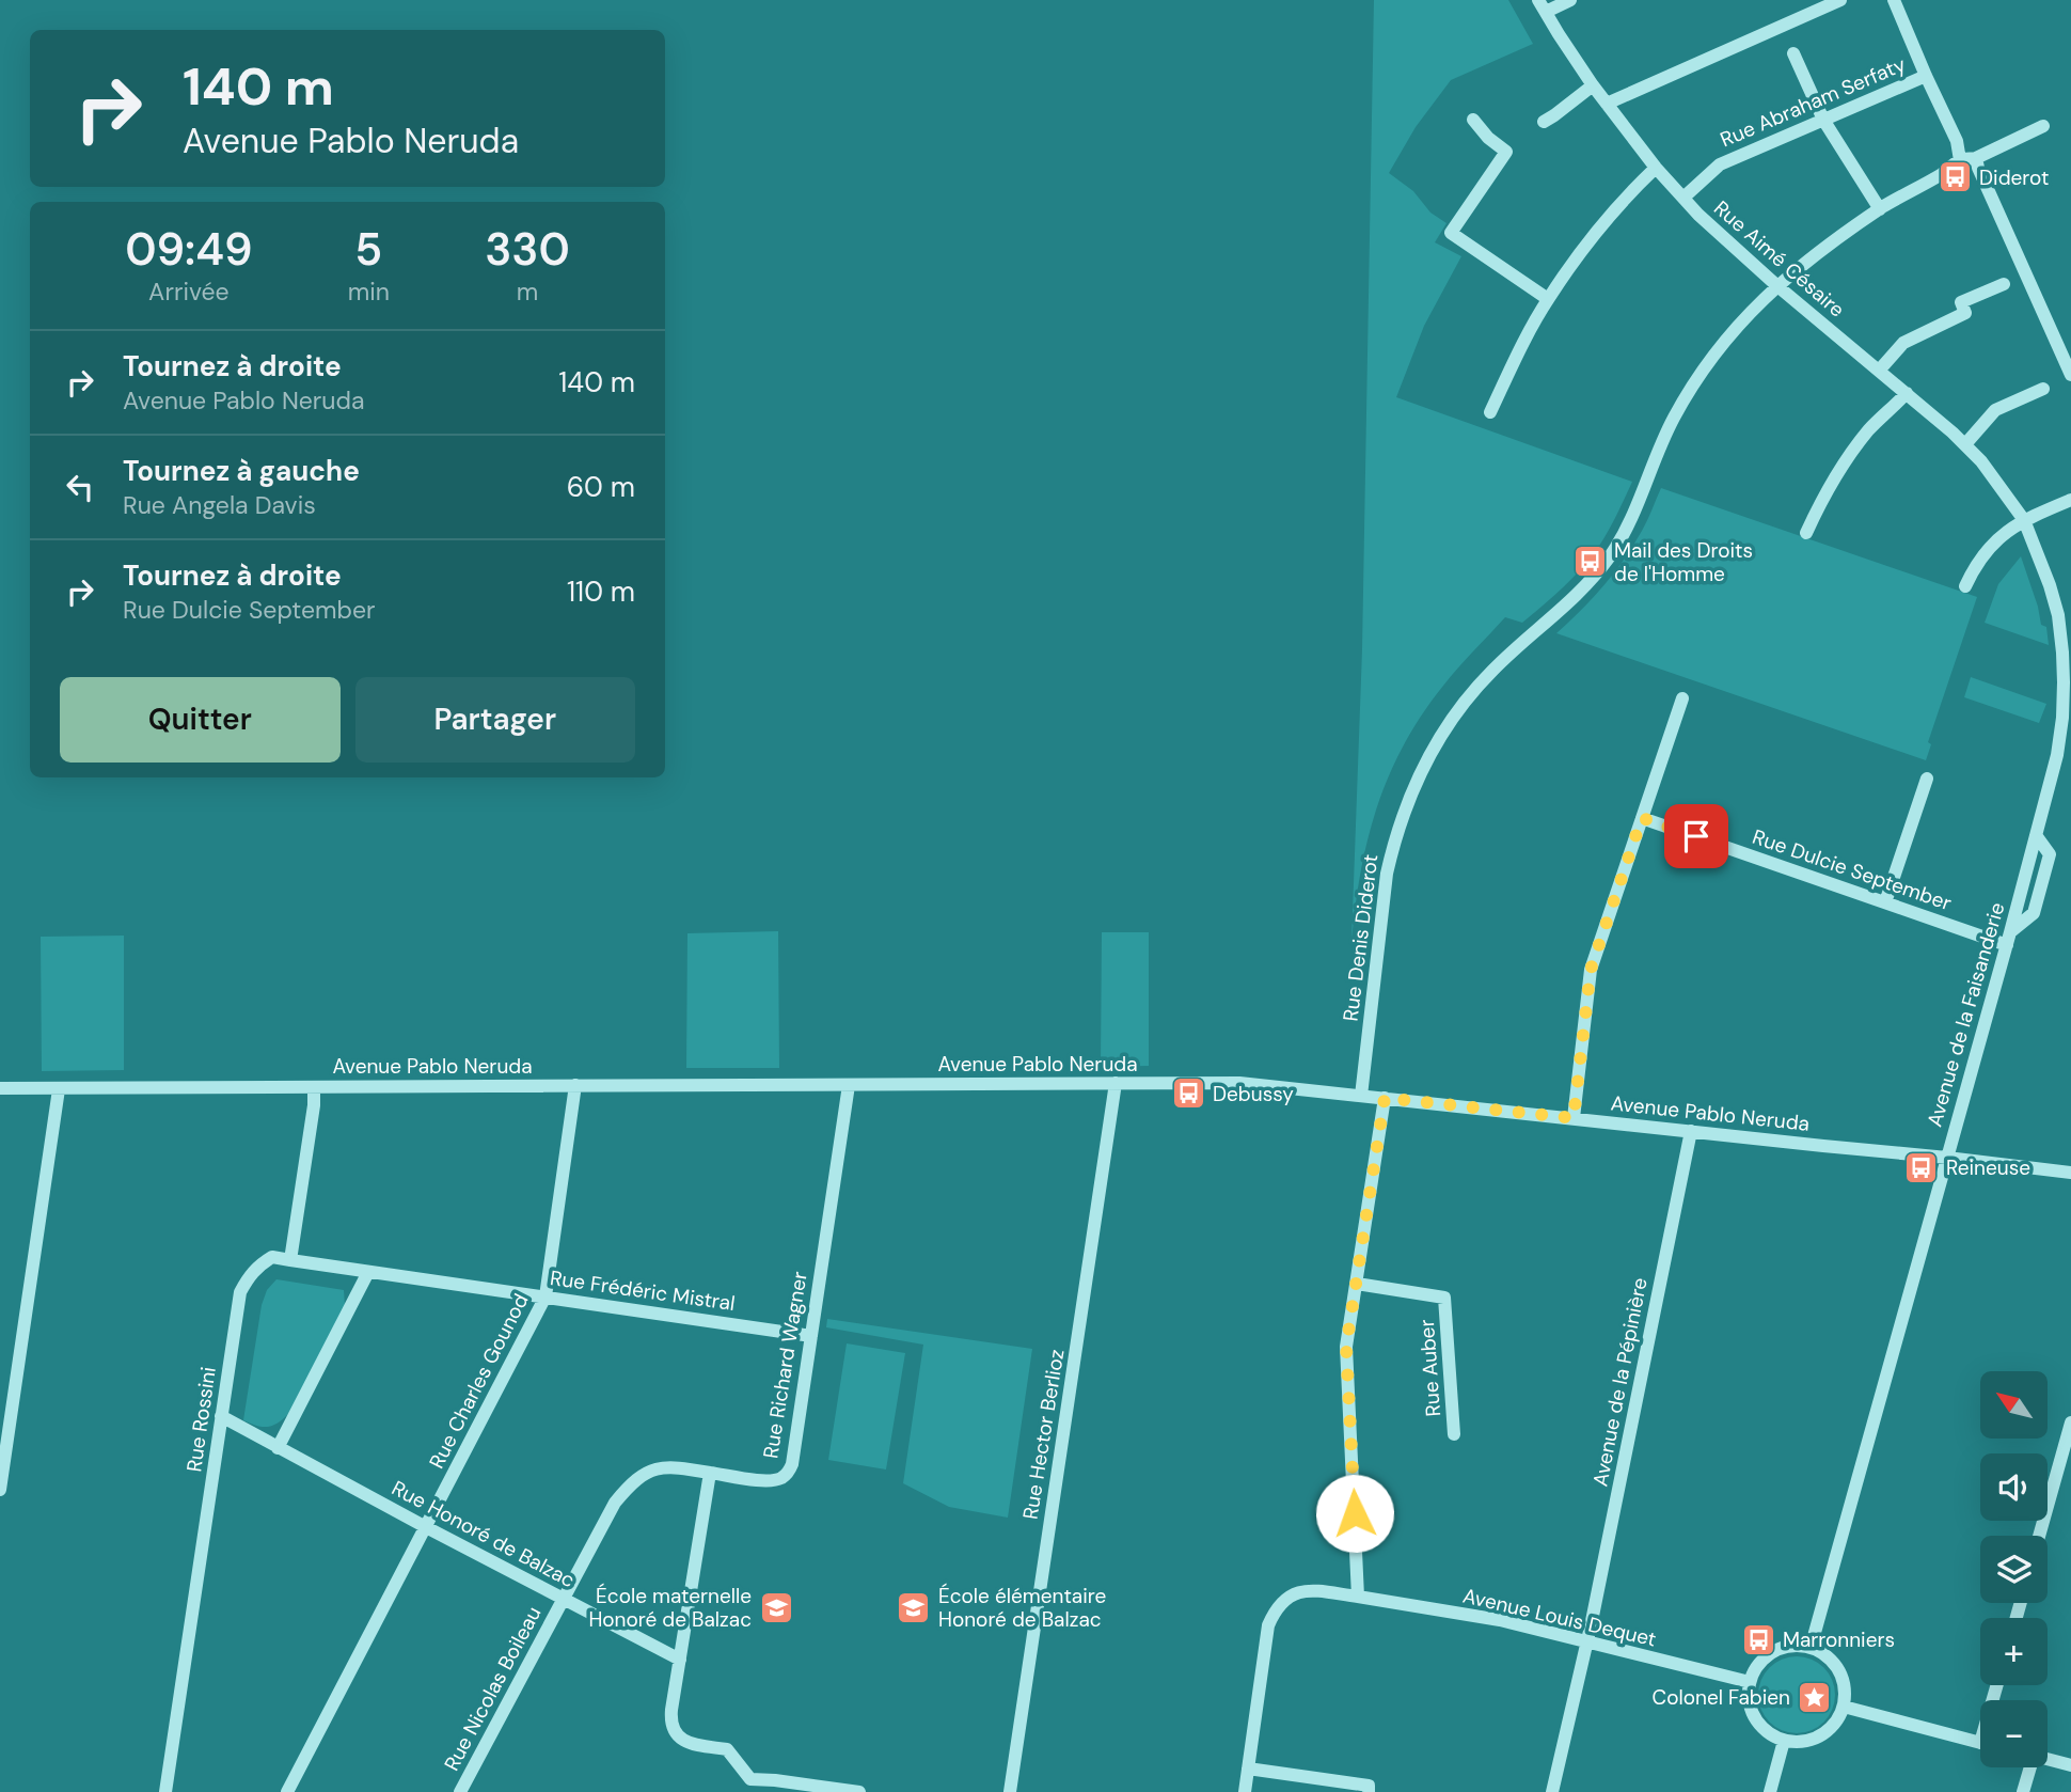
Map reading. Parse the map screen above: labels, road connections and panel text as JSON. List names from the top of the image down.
{
  "streets": {
    "street": [
      "Rue Abraham Serfaty",
      "Rue Aimé Césaire",
      "Rue Dulcie September",
      "Rue Denis Diderot",
      "Avenue de la Faisanderie",
      "Avenue Pablo Neruda",
      "Rue Frédéric Mistral",
      "Rue Richard Wagner",
      "Rue Auber",
      "Rue Charles Gounod",
      "Avenue de la Pépinière",
      "Rue Rossini",
      "Rue Hector Berlioz",
      "Rue Honoré de Balzac",
      "Avenue Louis Dequet",
      "Rue Nicolas Boileau"
    ]
  },
  "crossings": [
    ["Rue Abraham Serfaty", "Rue Aimé Césaire"],
    ["Rue Aimé Césaire", "Rue Denis Diderot"],
    ["Rue Aimé Césaire", "Avenue de la Faisanderie"],
    ["Rue Dulcie September", "Avenue de la Faisanderie"],
    ["Rue Denis Diderot", "Avenue Pablo Neruda"],
    ["Avenue de la Faisanderie", "Avenue Pablo Neruda"],
    ["Avenue de la Faisanderie", "Avenue Louis Dequet"],
    ["Avenue Pablo Neruda", "Rue Richard Wagner"],
    ["Avenue Pablo Neruda", "Rue Charles Gounod"],
    ["Avenue Pablo Neruda", "Avenue de la Pépinière"],
    ["Avenue Pablo Neruda", "Rue Hector Berlioz"],
    ["Rue Frédéric Mistral", "Rue Richard Wagner"],
    ["Rue Frédéric Mistral", "Rue Charles Gounod"],
    ["Rue Frédéric Mistral", "Rue Rossini"],
    ["Rue Richard Wagner", "Rue Nicolas Boileau"],
    ["Rue Charles Gounod", "Rue Honoré de Balzac"],
    ["Avenue de la Pépinière", "Avenue Louis Dequet"],
    ["Rue Rossini", "Rue Honoré de Balzac"],
    ["Rue Honoré de Balzac", "Rue Nicolas Boileau"]
  ],
  "places": {
    "bus stop": [
      "Diderot",
      "Mail des Droits de l'Homme",
      "Debussy",
      "Reineuse",
      "Marronniers"
    ],
    "school or university": ["École maternelle Honoré de Balzac", "École élémentaire Honoré de Balzac"],
    "place": ["Colonel Fabien"]
  },
  "north": "top left",
  "page": {
    "turn": ["140 m", "Avenue Pablo Neruda"],
    "eta": [
      "09:49",
      "Arrivée",
      "5",
      "min",
      "330",
      "m"
    ],
    "list": [
      {
        "name": "Tournez à droite",
        "note": "Avenue Pablo Neruda",
        "value": "140 m"
      },
      {
        "name": "Tournez à gauche",
        "note": "Rue Angela Davis",
        "value": "60 m"
      },
      {
        "name": "Tournez à droite",
        "note": "Rue Dulcie September",
        "value": "110 m"
      }
    ],
    "buttons": ["Quitter", "Partager"],
    "map_buttons": ["+", "−"]
  }
}
